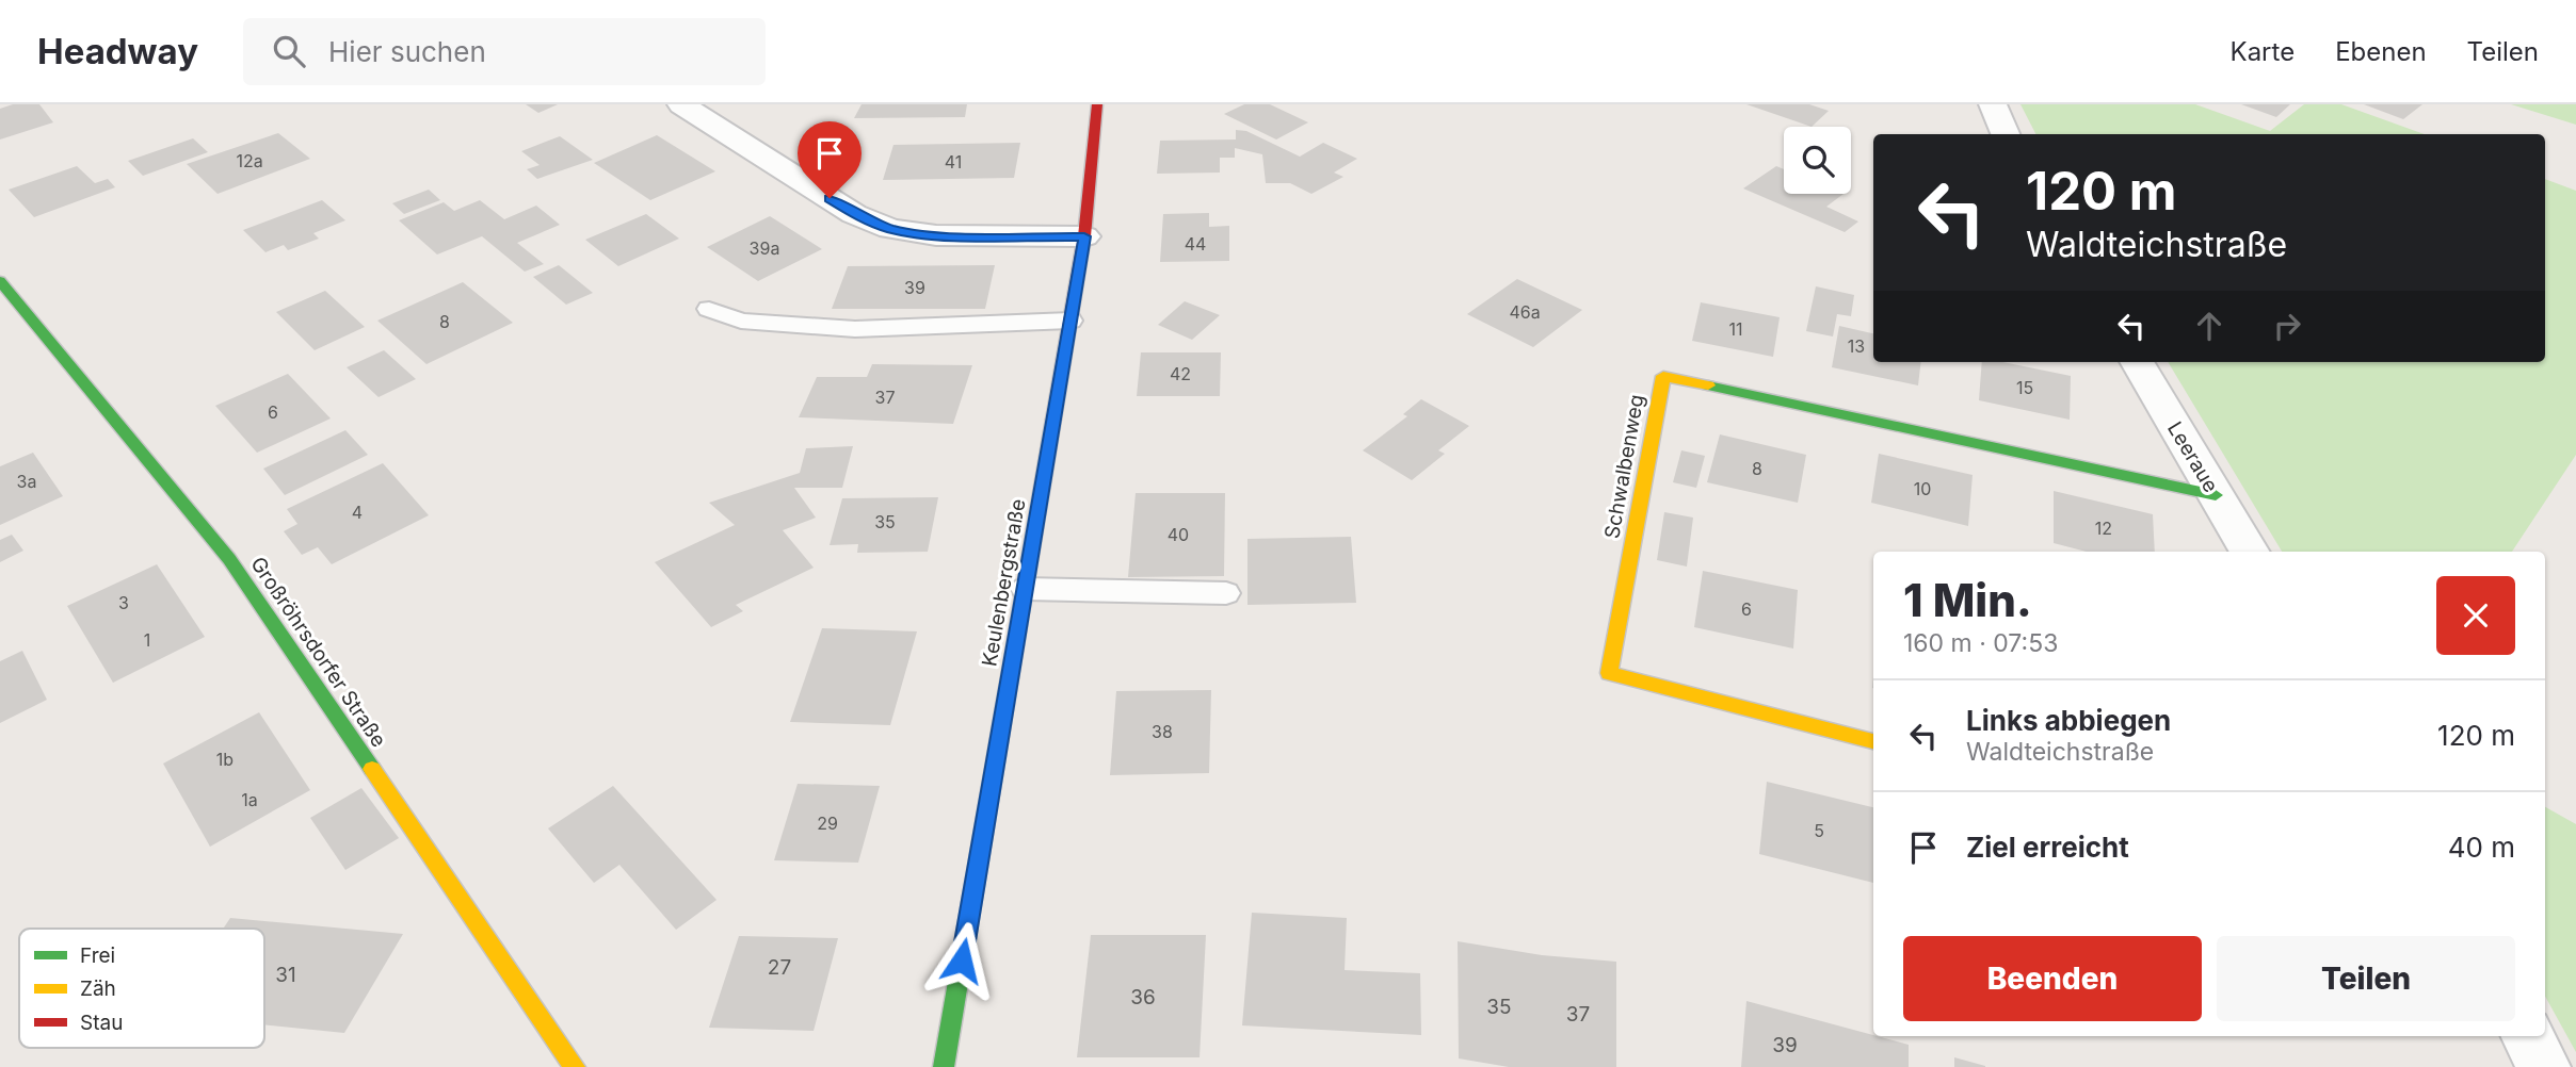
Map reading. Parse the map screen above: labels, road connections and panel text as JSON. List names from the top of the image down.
{
  "streets": {
    "street": [
      "Leeraue",
      "Schwalbenweg",
      "Keulenbergstraße",
      "Großröhrsdorfer Straße"
    ]
  },
  "crossings": [
    ["Leeraue", "Schwalbenweg"]
  ],
  "house_numbers": [
    "12a",
    "41",
    "44",
    "39a",
    "39",
    "46a",
    "8",
    "11",
    "13",
    "42",
    "15",
    "37",
    "6",
    "8",
    "3a",
    "10",
    "4",
    "35",
    "12",
    "40",
    "3",
    "6",
    "1",
    "38",
    "1b",
    "1a",
    "29",
    "5",
    "27",
    "31",
    "36",
    "35",
    "37",
    "39"
  ],
  "legend": ["Frei", "Zäh", "Stau"],
  "page": {
    "header": "Headway",
    "search": "Hier suchen",
    "nav": ["Karte", "Ebenen", "Teilen"],
    "turn": ["120 m", "Waldteichstraße"],
    "heading": ["1 Min.", "160 m · 07:53"],
    "list": [
      {
        "name": "Links abbiegen",
        "note": "Waldteichstraße",
        "value": "120 m"
      },
      {
        "name": "Ziel erreicht",
        "value": "40 m"
      }
    ],
    "buttons": ["Beenden", "Teilen"]
  }
}
